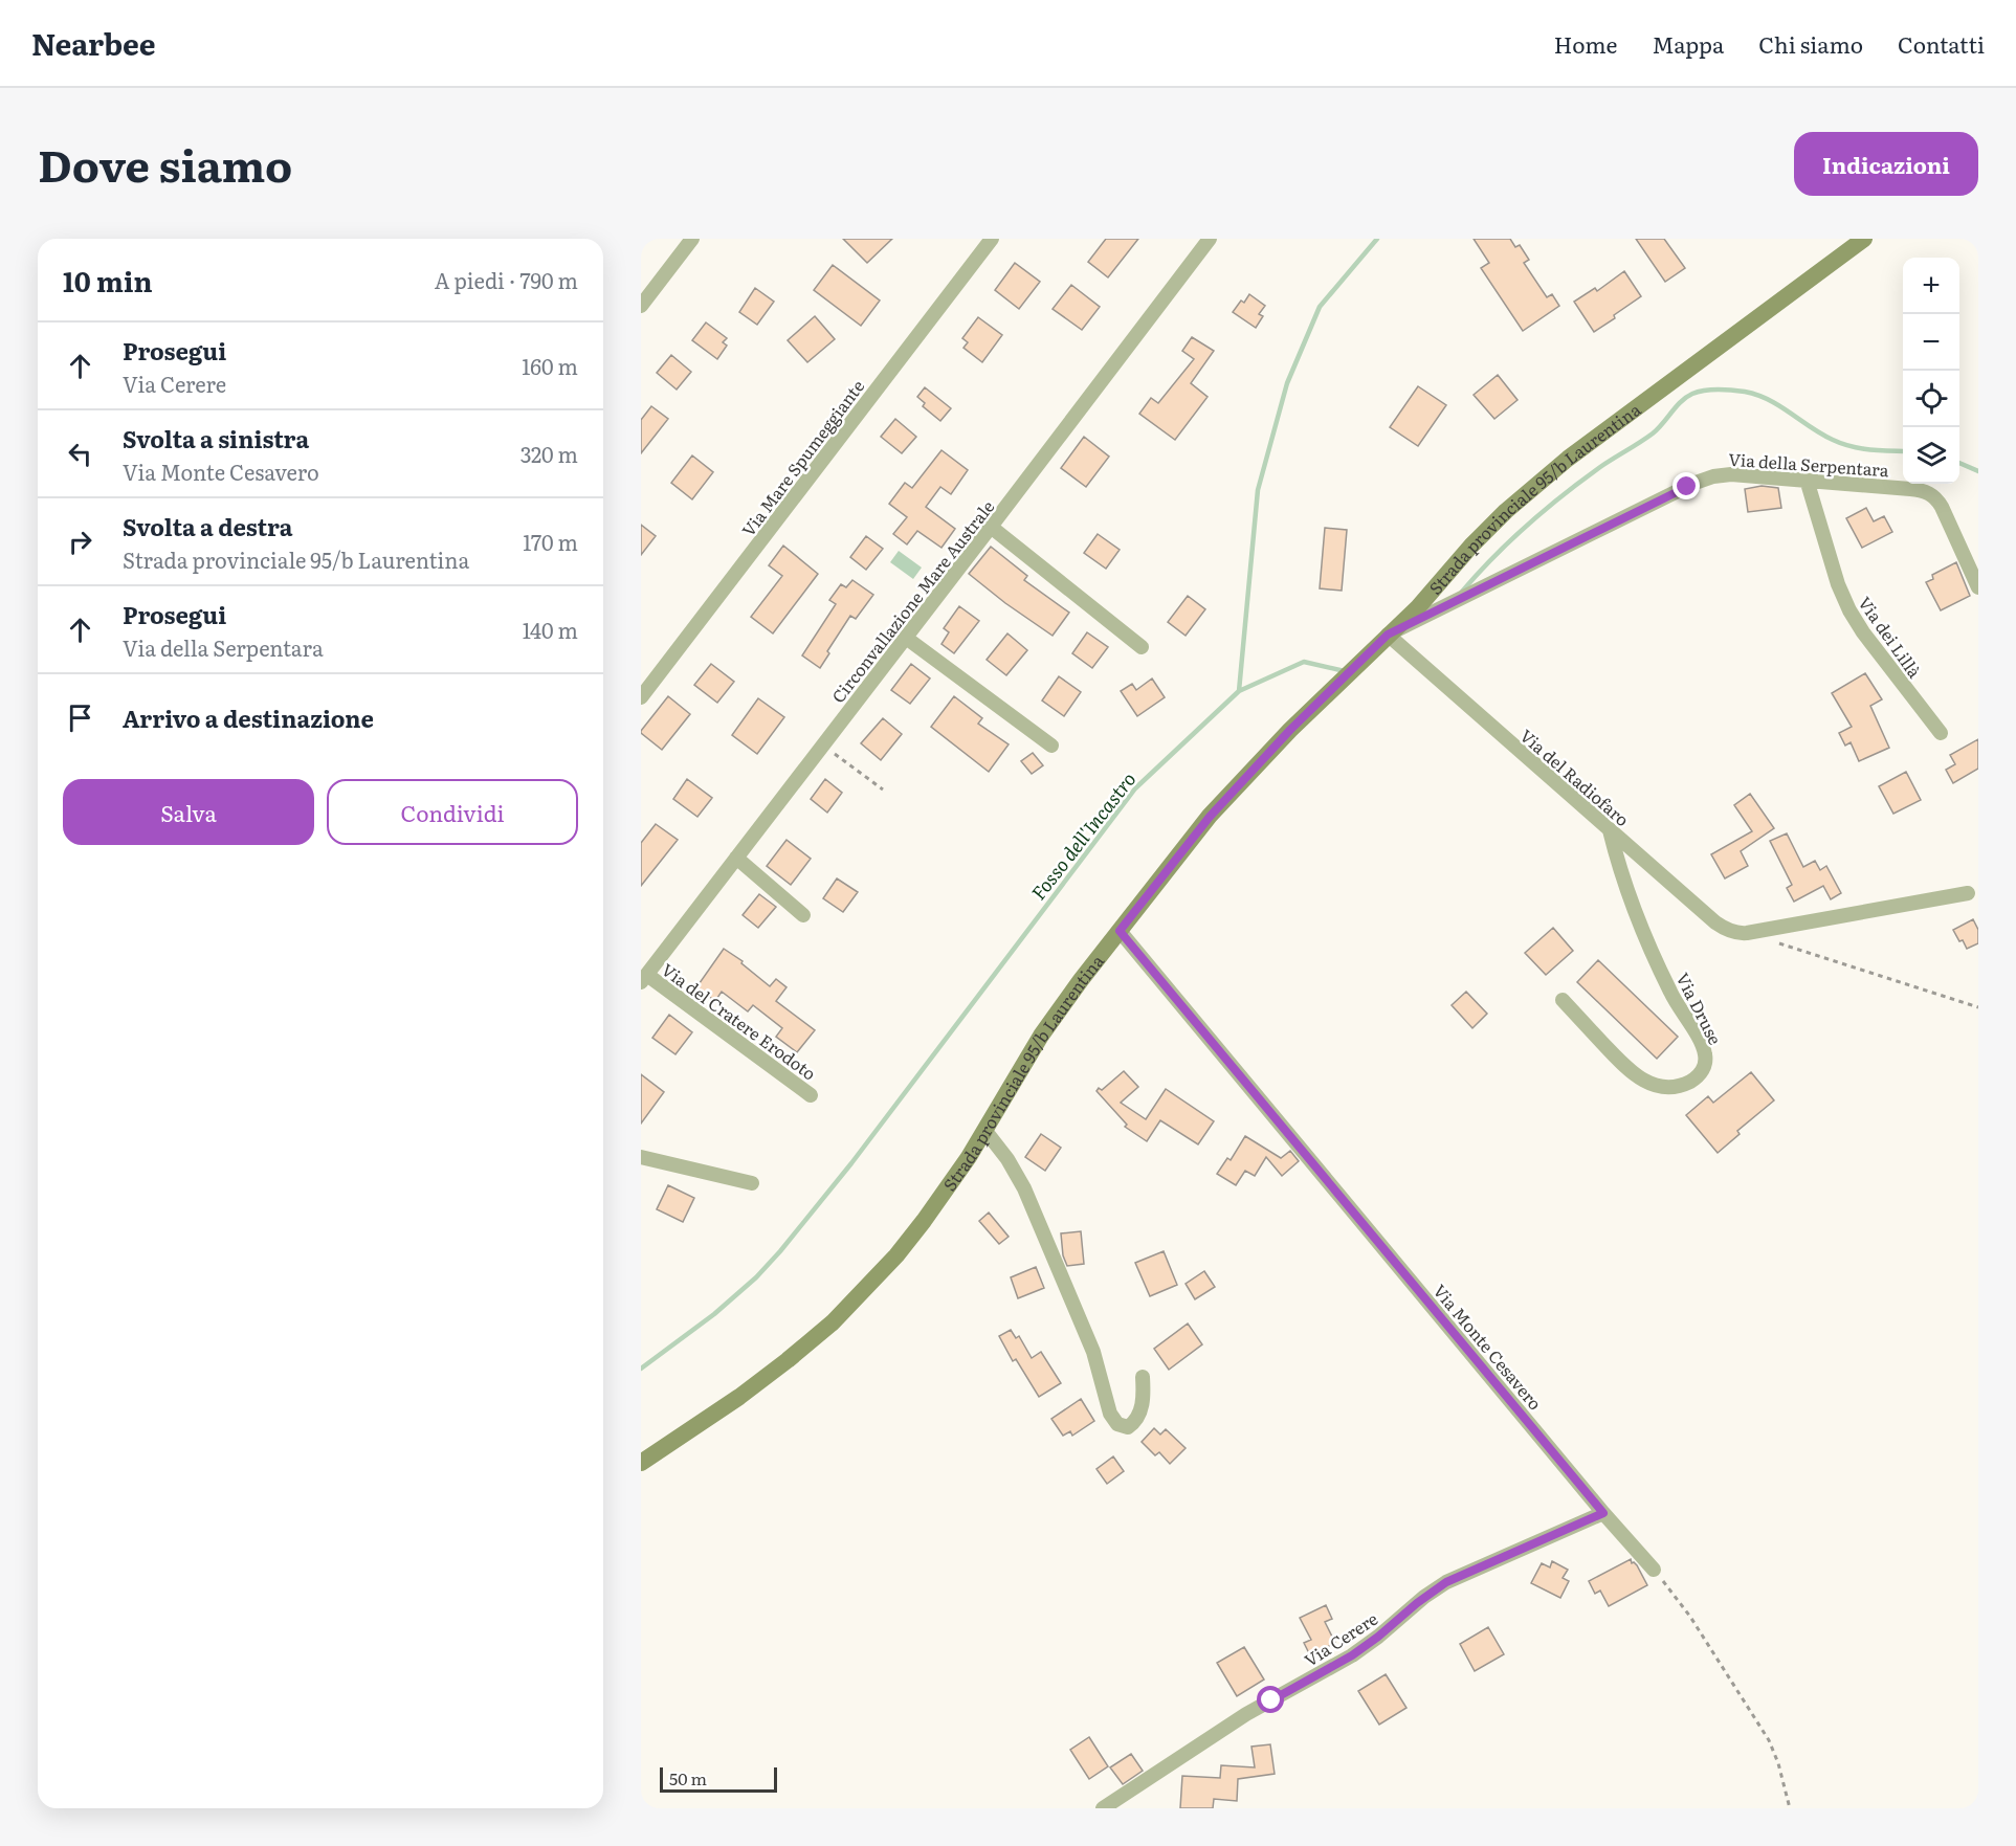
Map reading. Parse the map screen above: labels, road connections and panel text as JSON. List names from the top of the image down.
{
  "streets": {
    "main road": ["Strada provinciale 95/b Laurentina"],
    "street": [
      "Via Mare Spumeggiante",
      "Via della Serpentara",
      "Circonvallazione Mare Australe",
      "Via dei Lillà",
      "Via del Radiofaro",
      "Via Druse",
      "Via del Cratere Erodoto",
      "Via Monte Cesavero",
      "Via Cerere"
    ]
  },
  "crossings": [
    ["Via della Serpentara", "Strada provinciale 95/b Laurentina"],
    ["Via della Serpentara", "Via dei Lillà"],
    ["Via della Serpentara", "Via del Radiofaro"],
    ["Strada provinciale 95/b Laurentina", "Via del Radiofaro"],
    ["Strada provinciale 95/b Laurentina", "Via Monte Cesavero"],
    ["Circonvallazione Mare Australe", "Via del Cratere Erodoto"],
    ["Via del Radiofaro", "Via Druse"],
    ["Via Monte Cesavero", "Via Cerere"]
  ],
  "water": ["Fosso dell'Incastro"],
  "scale_bar": "50 m",
  "page": {
    "header": "Nearbee",
    "nav": [
      "Home",
      "Mappa",
      "Chi siamo",
      "Contatti"
    ],
    "title": "Dove siamo",
    "buttons": [
      "Indicazioni",
      ["Salva", "Condividi"]
    ],
    "heading": ["10 min", "A piedi · 790 m"],
    "map_buttons": ["+", "−"],
    "list": [
      ["Prosegui", "Via Cerere", "160 m"],
      ["Svolta a sinistra", "Via Monte Cesavero", "320 m"],
      ["Svolta a destra", "Strada provinciale 95/b Laurentina", "170 m"],
      ["Prosegui", "Via della Serpentara", "140 m"],
      "Arrivo a destinazione"
    ],
    "scale": "50 m"
  }
}
